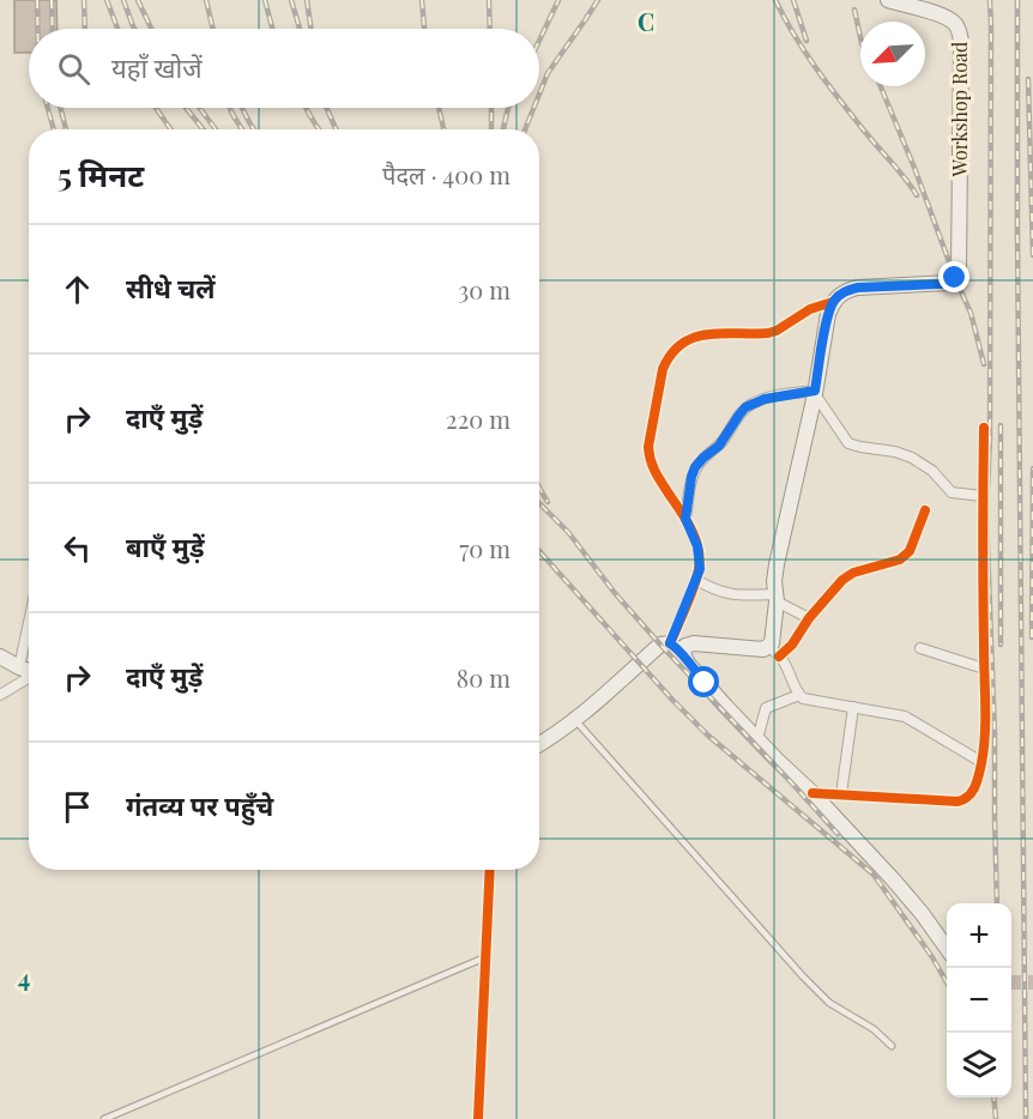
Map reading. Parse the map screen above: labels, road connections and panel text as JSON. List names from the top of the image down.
{
  "streets": {
    "main road": ["Workshop Road"]
  },
  "north": "bottom left",
  "page": {
    "search": "यहाँ खोजें",
    "heading": ["5 मिनट", "पैदल · 400 m"],
    "list": [
      ["सीधे चलें", "30 m"],
      ["दाएँ मुड़ें", "220 m"],
      ["बाएँ मुड़ें", "70 m"],
      ["दाएँ मुड़ें", "80 m"],
      "गंतव्य पर पहुँचे"
    ],
    "map_buttons": ["+", "−"]
  },
  "grid": {
    "columns": ["C"],
    "rows": ["4"]
  }
}
